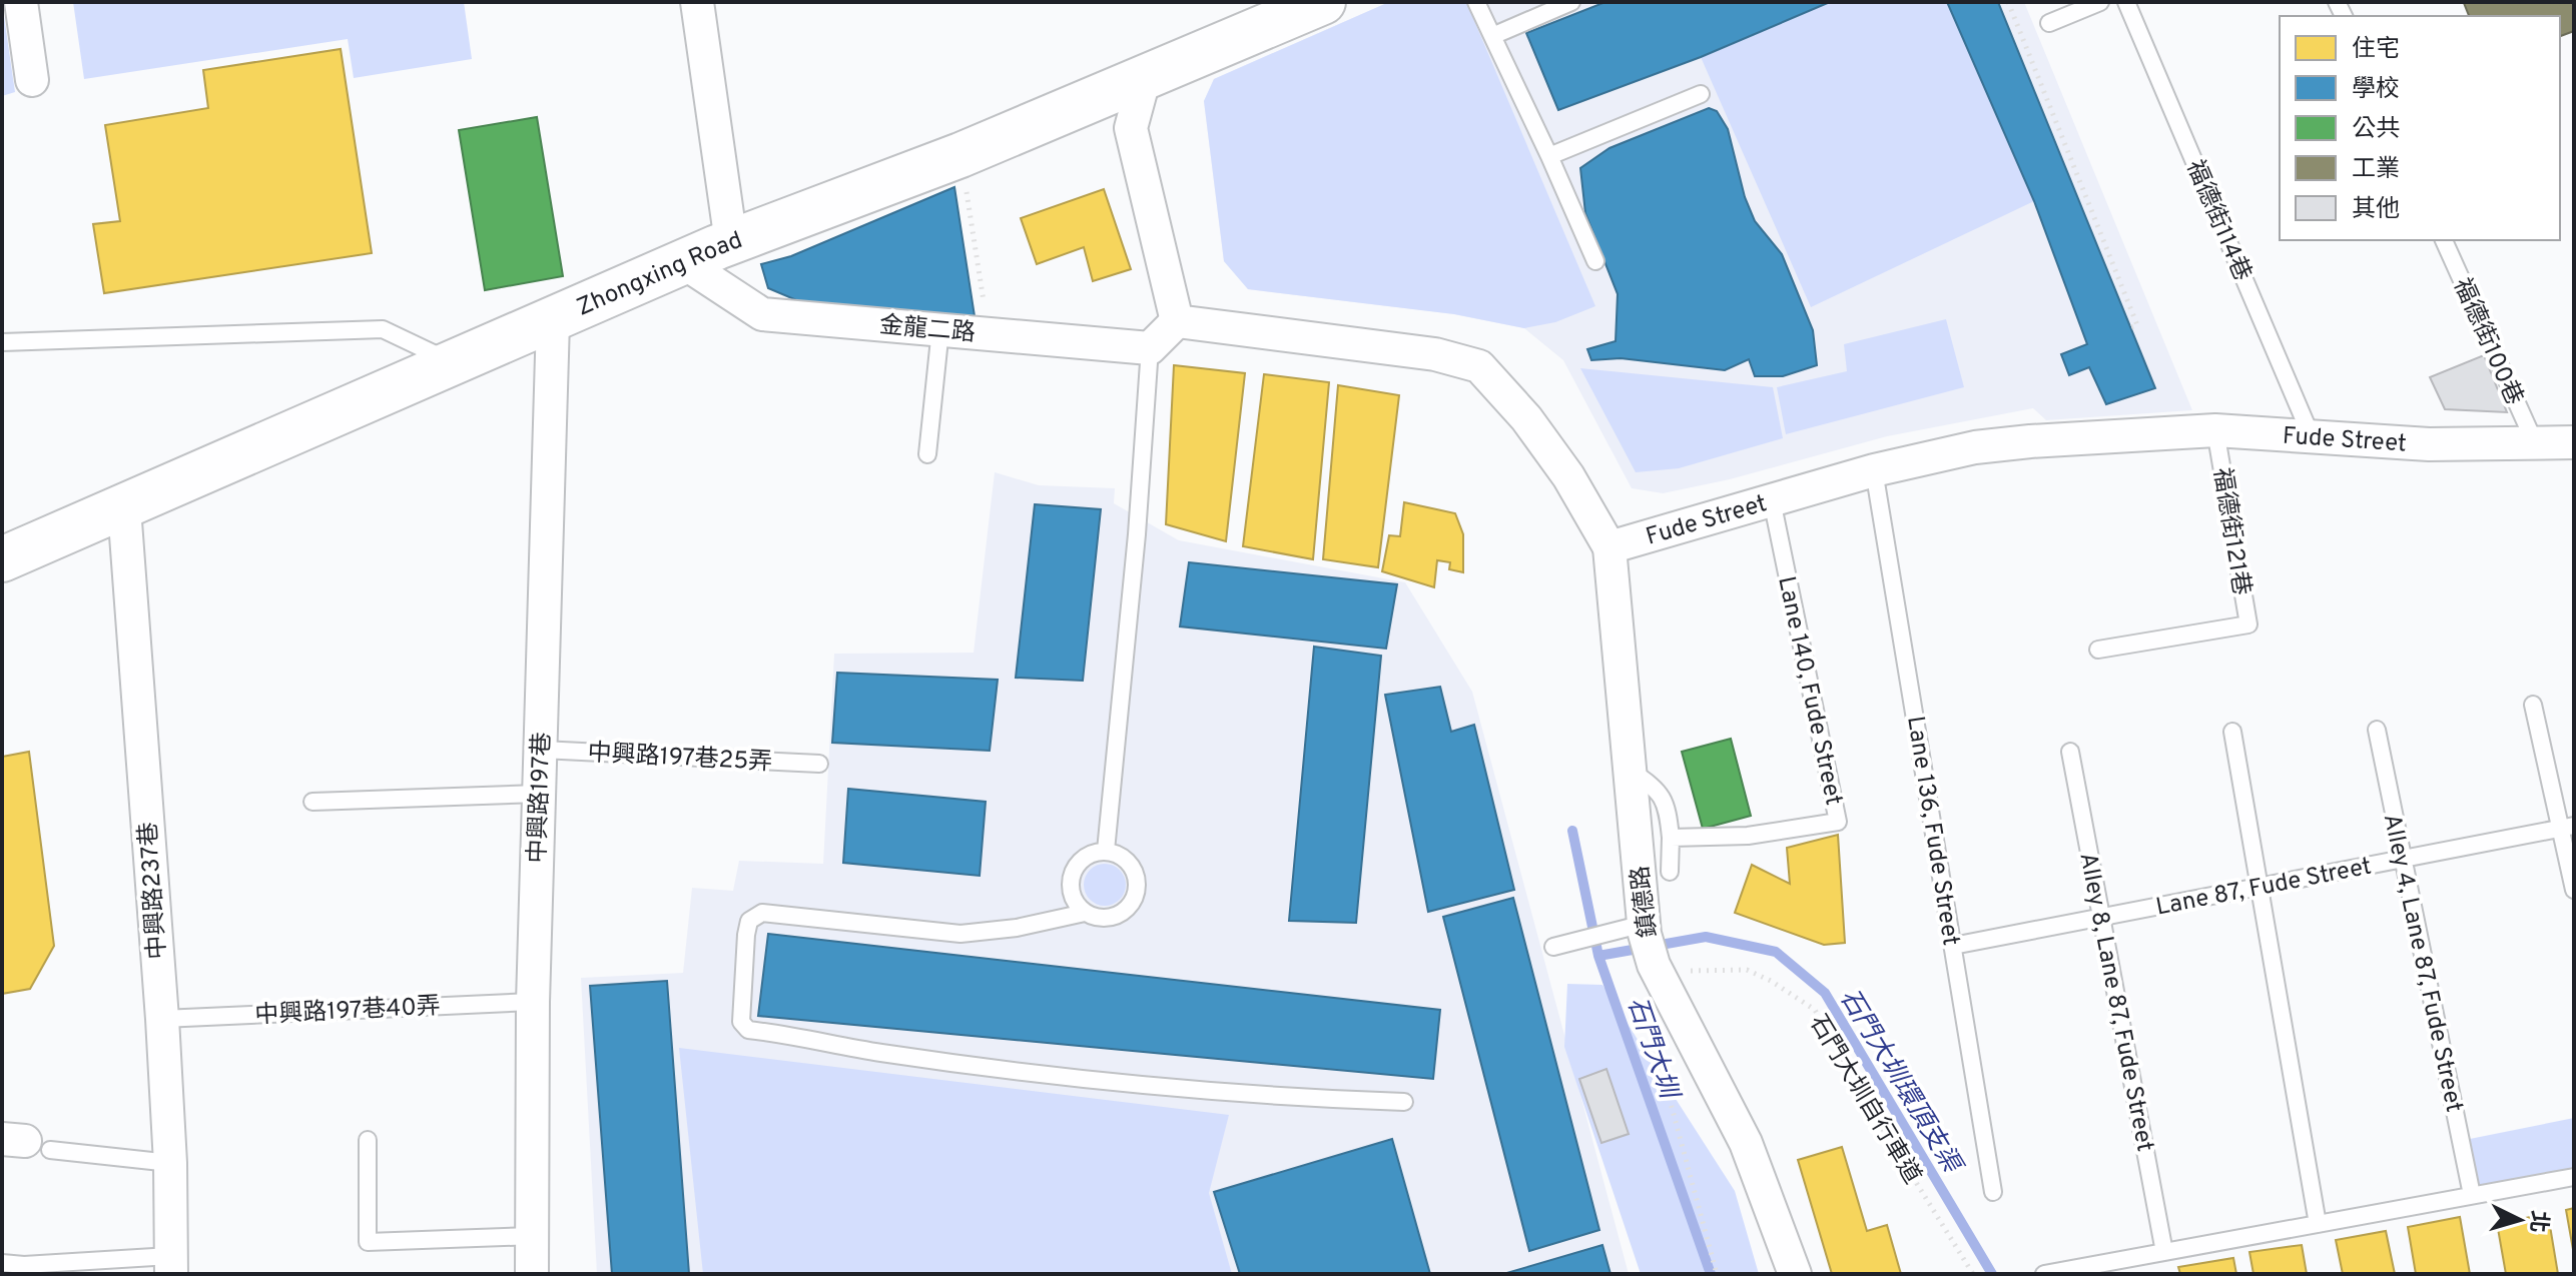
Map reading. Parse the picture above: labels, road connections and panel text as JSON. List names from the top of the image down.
{
  "streets": {
    "street": [
      "Zhongxing Road",
      "金龍二路",
      "Fude Street",
      "中興路197巷",
      "中興路237巷",
      "鎮德路"
    ],
    "lane": [
      "福德街114巷",
      "福德街100巷",
      "福德街121巷",
      "Lane 140, Fude Street",
      "中興路197巷25弄",
      "Lane 136, Fude Street",
      "Lane 87, Fude Street",
      "Alley 4, Lane 87, Fude Street",
      "Alley 8, Lane 87, Fude Street",
      "中興路197巷40弄"
    ],
    "path": ["石門大圳自行車道"]
  },
  "crossings": [
    ["福德街114巷", "Fude Street"],
    ["Zhongxing Road", "金龍二路"],
    ["Zhongxing Road", "中興路197巷"],
    ["Zhongxing Road", "中興路237巷"],
    ["福德街100巷", "Fude Street"],
    ["Fude Street", "福德街121巷"],
    ["Fude Street", "Lane 140, Fude Street"],
    ["Fude Street", "Lane 136, Fude Street"],
    ["Fude Street", "鎮德路"],
    ["中興路197巷25弄", "中興路197巷"],
    ["中興路197巷", "中興路197巷40弄"],
    ["Lane 136, Fude Street", "Lane 87, Fude Street"],
    ["Lane 87, Fude Street", "Alley 4, Lane 87, Fude Street"],
    ["Lane 87, Fude Street", "Alley 8, Lane 87, Fude Street"],
    ["中興路237巷", "中興路197巷40弄"],
    ["鎮德路", "石門大圳自行車道"]
  ],
  "water": ["石門大圳", "石門大圳環頂支渠"],
  "legend": [
    "住宅",
    "學校",
    "公共",
    "工業",
    "其他"
  ],
  "north": "right"
}
